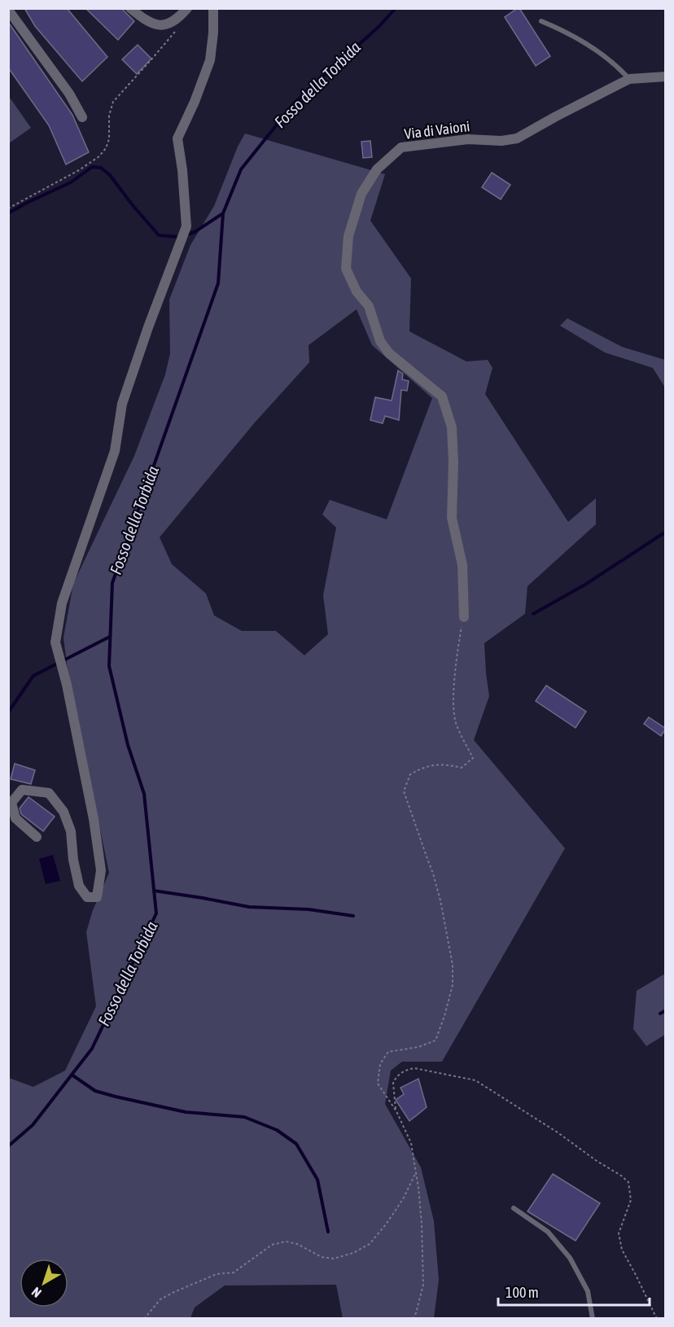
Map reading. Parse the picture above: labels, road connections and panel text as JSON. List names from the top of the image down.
{
  "streets": {
    "street": ["Via di Vaioni"]
  },
  "water": ["Fosso della Torbida"],
  "scale_bar": "100 m",
  "north": "bottom left"
}
